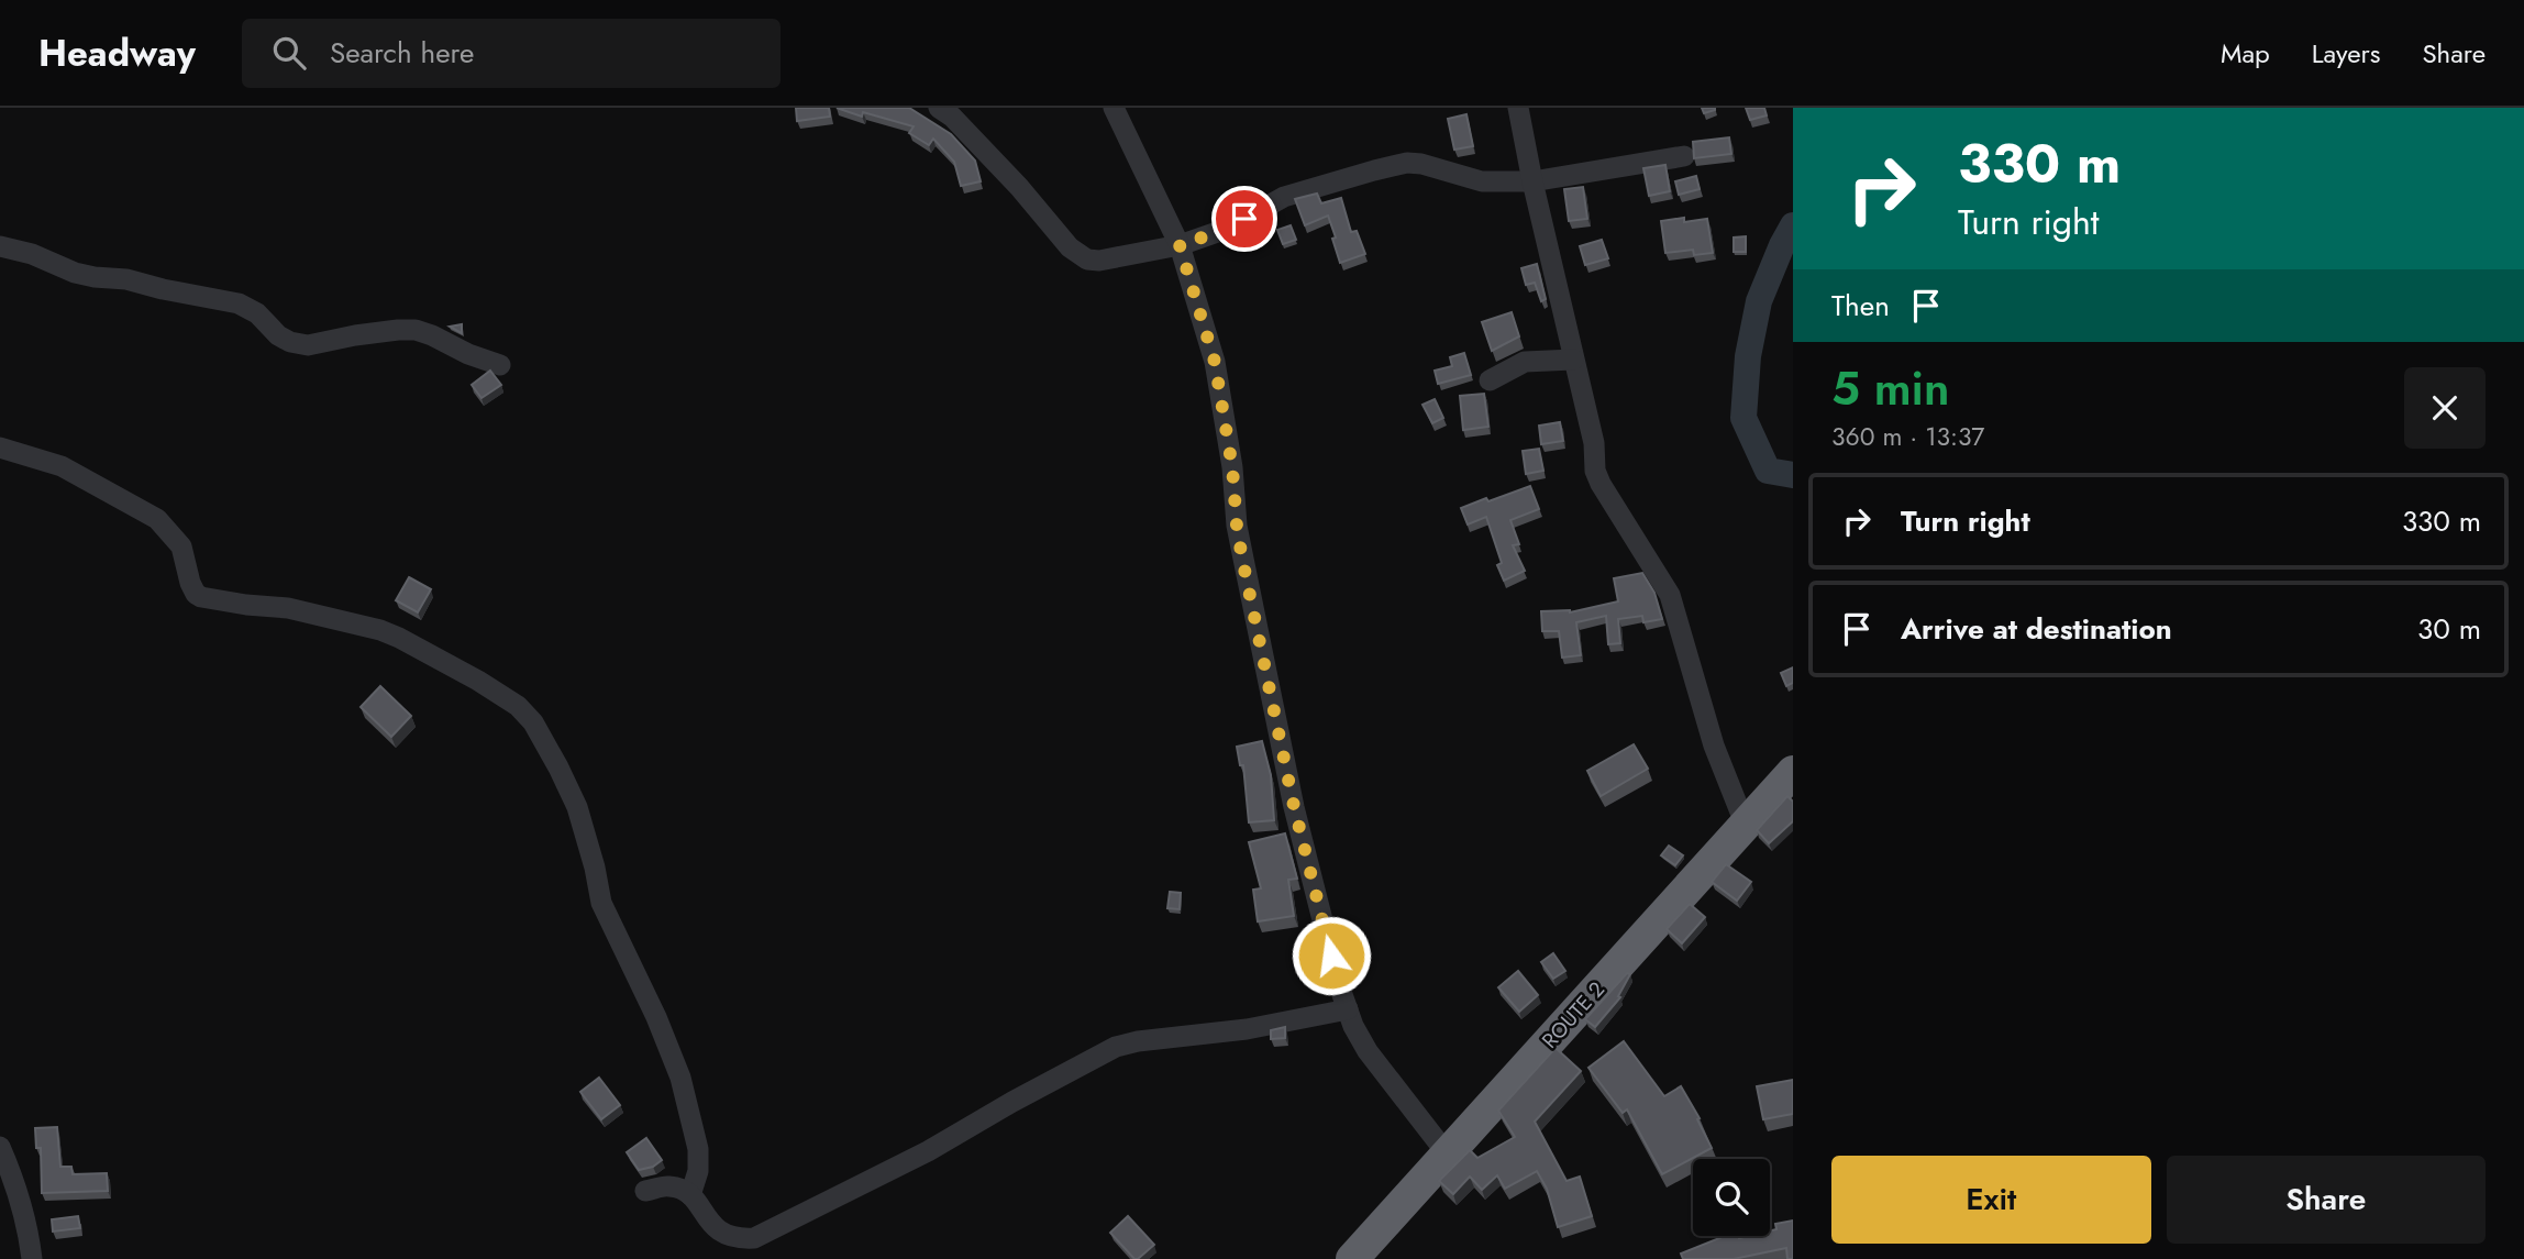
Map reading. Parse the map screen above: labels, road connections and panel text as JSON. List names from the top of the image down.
{
  "streets": {
    "highway": ["ROUTE 2"]
  },
  "page": {
    "header": "Headway",
    "search": "Search here",
    "nav": ["Map", "Layers", "Share"],
    "turn": ["330 m", "Turn right"],
    "then": "Then",
    "heading": ["5 min", "360 m · 13:37"],
    "list": [
      {
        "name": "Turn right",
        "value": "330 m"
      },
      {
        "name": "Arrive at destination",
        "value": "30 m"
      }
    ],
    "buttons": ["Exit", "Share"]
  }
}
